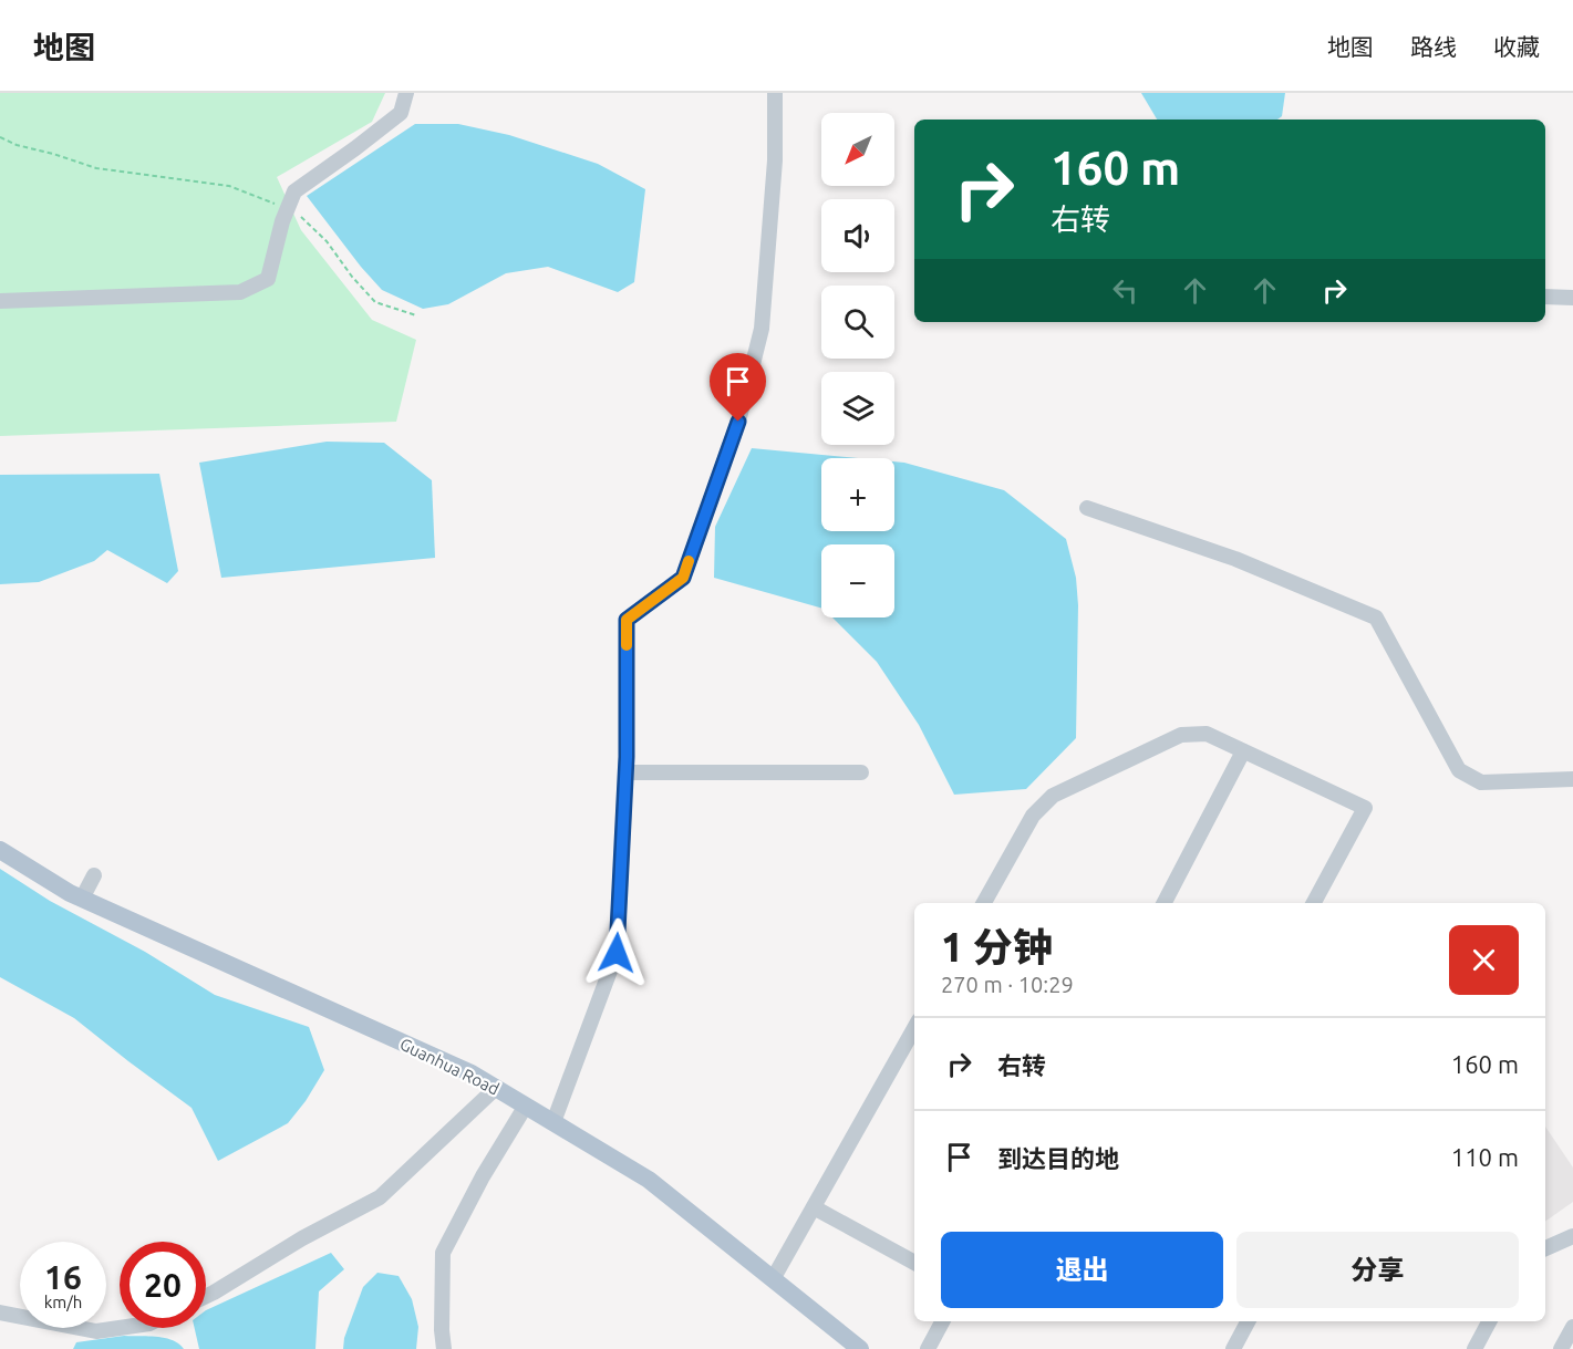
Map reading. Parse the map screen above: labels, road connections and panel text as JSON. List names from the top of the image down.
{
  "streets": {
    "main road": ["Guanhua Road"]
  },
  "north": "bottom left",
  "page": {
    "header": "地图",
    "nav": ["地图", "路线", "收藏"],
    "map_buttons": ["+", "−"],
    "turn": ["160 m", "右转"],
    "heading": ["1 分钟", "270 m · 10:29"],
    "list": [
      {
        "name": "右转",
        "value": "160 m"
      },
      {
        "name": "到达目的地",
        "value": "110 m"
      }
    ],
    "buttons": ["退出", "分享"],
    "speed": "16 km/h",
    "limit": "20"
  }
}
